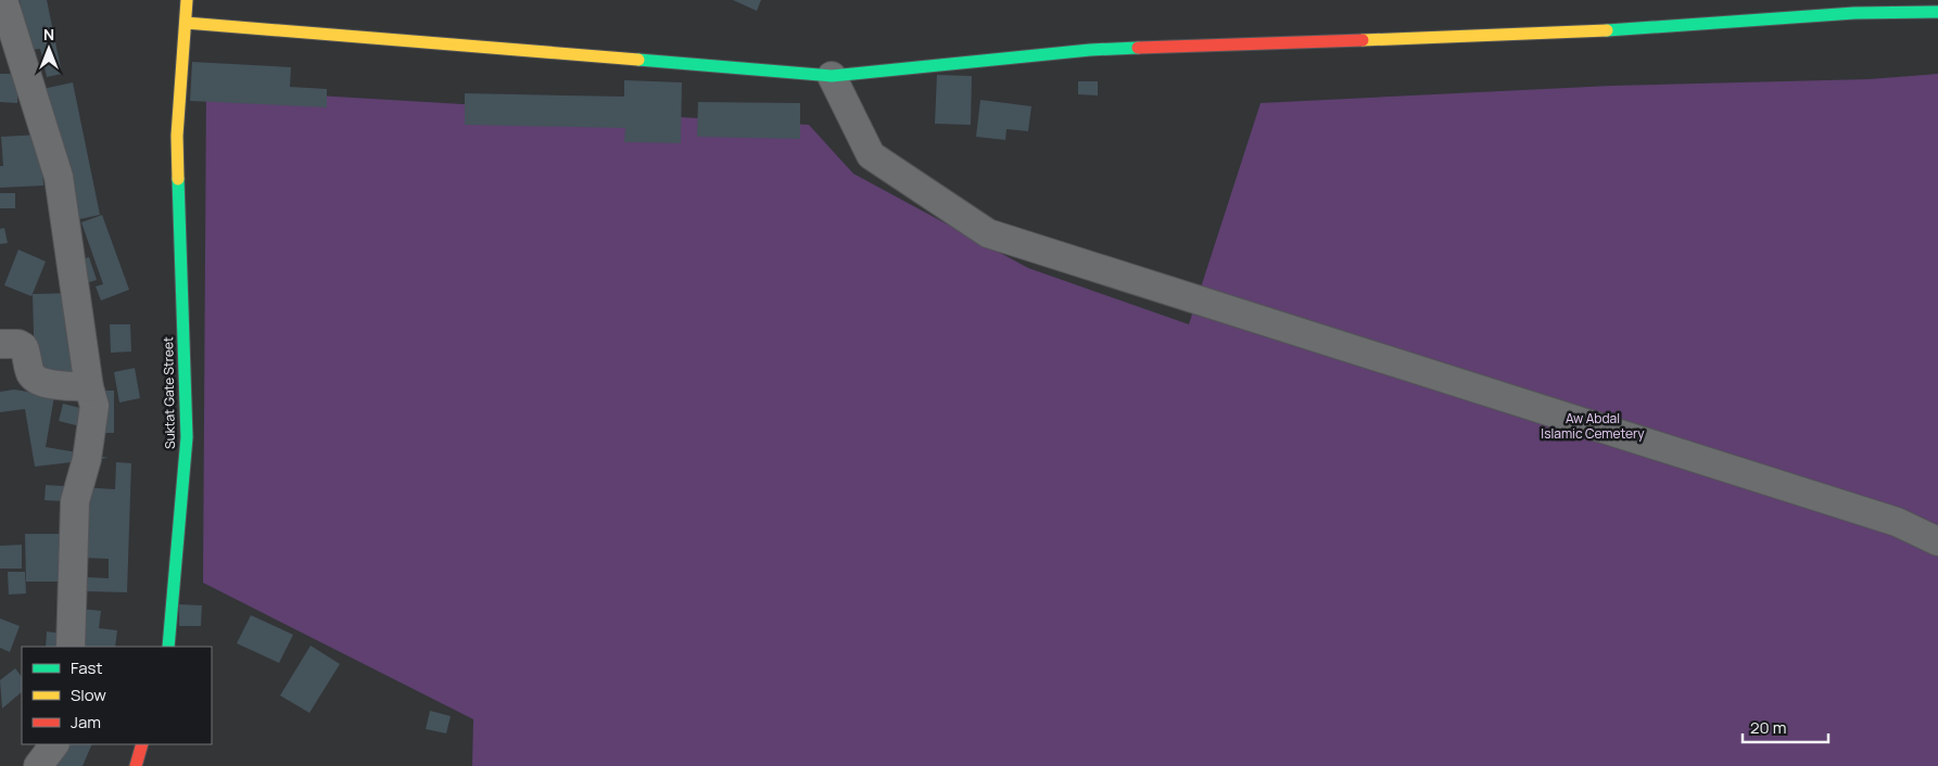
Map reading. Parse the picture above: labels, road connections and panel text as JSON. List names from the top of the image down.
{
  "streets": {
    "street": ["Suktat Gate Street"]
  },
  "parks": ["Aw Abdal Islamic Cemetery"],
  "legend": ["Fast", "Slow", "Jam"],
  "scale_bar": "20 m",
  "north": "top"
}
